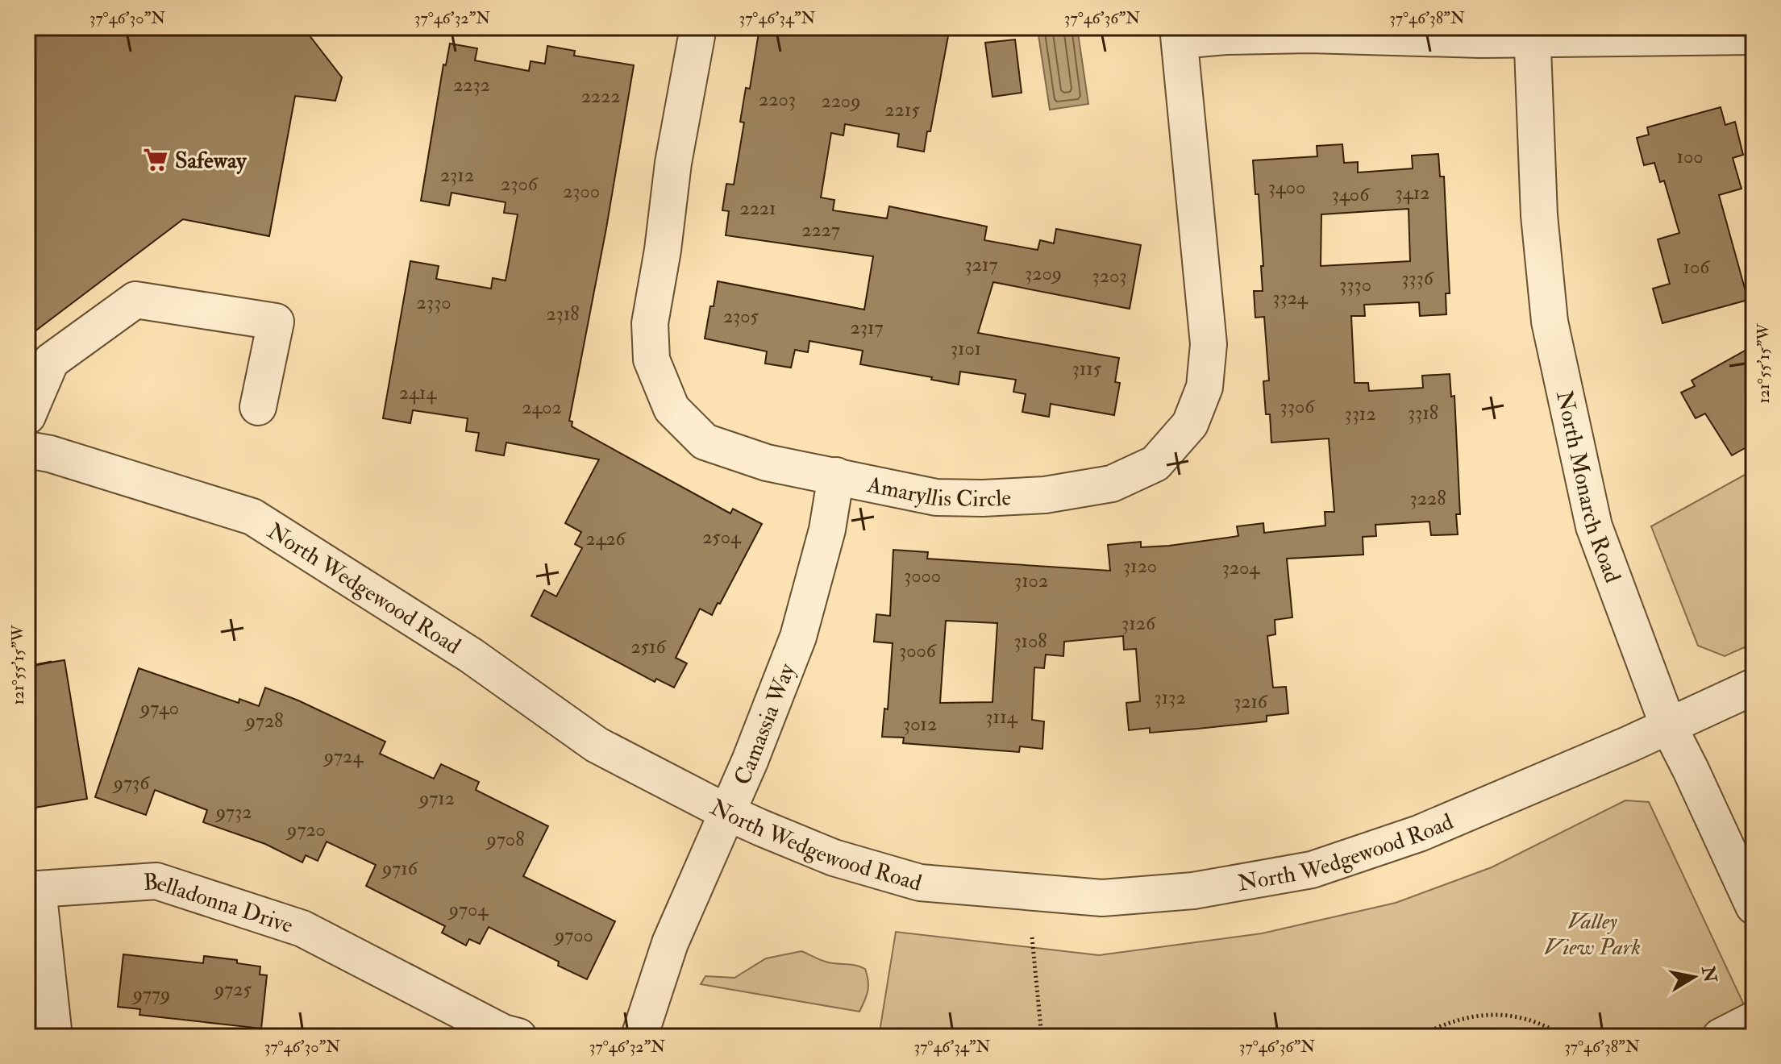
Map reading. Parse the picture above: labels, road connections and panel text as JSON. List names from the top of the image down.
{
  "streets": {
    "street": [
      "North Monarch Road",
      "Amaryllis Circle",
      "North Wedgewood Road",
      "Camassia Way",
      "Belladonna Drive"
    ]
  },
  "crossings": [
    ["North Monarch Road", "North Wedgewood Road"],
    ["Amaryllis Circle", "Camassia Way"],
    ["North Wedgewood Road", "Camassia Way"]
  ],
  "parks": ["Valley View Park"],
  "places": {
    "supermarket": ["Safeway"]
  },
  "house_numbers": [
    "2232",
    "2222",
    "2203",
    "2209",
    "2215",
    "100",
    "2312",
    "2306",
    "3400",
    "2300",
    "3412",
    "3406",
    "2221",
    "2227",
    "3217",
    "106",
    "3209",
    "3203",
    "3336",
    "3330",
    "3324",
    "2330",
    "2318",
    "2305",
    "2317",
    "3101",
    "3115",
    "2414",
    "3306",
    "2402",
    "3318",
    "3312",
    "3228",
    "2504",
    "2426",
    "3120",
    "3204",
    "3000",
    "3102",
    "3126",
    "3108",
    "2516",
    "3006",
    "3132",
    "3216",
    "9740",
    "3114",
    "9728",
    "3012",
    "9724",
    "9736",
    "9712",
    "9732",
    "9720",
    "9708",
    "9716",
    "9704",
    "9700",
    "9725",
    "9779"
  ],
  "north": "right",
  "coordinates": [
    "37°46'30\"N",
    "37°46'32\"N",
    "37°46'34\"N",
    "37°46'36\"N",
    "37°46'38\"N",
    "121°55'15\"W"
  ]
}
